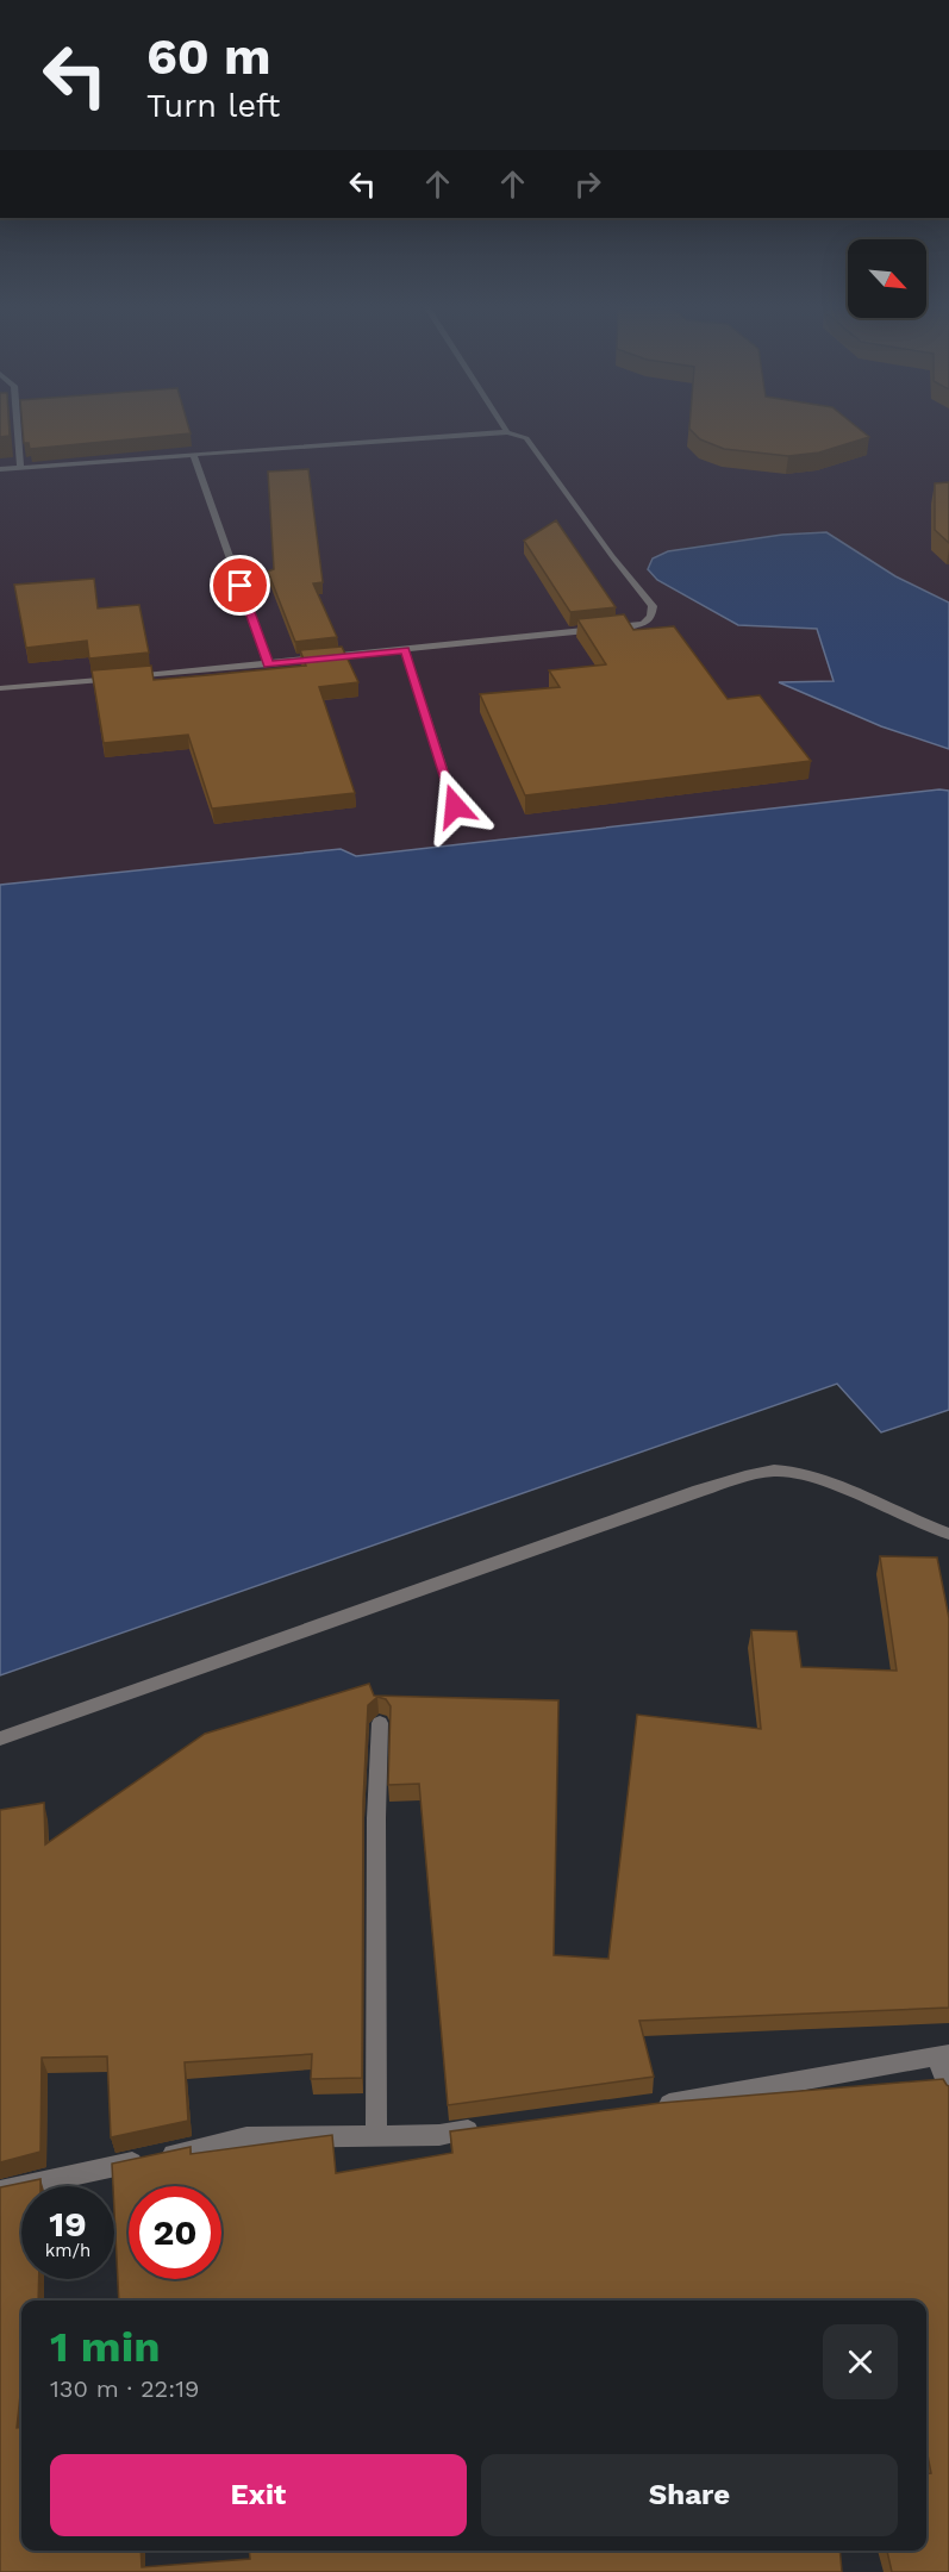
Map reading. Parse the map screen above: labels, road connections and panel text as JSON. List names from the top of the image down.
{
  "north": "bottom right",
  "page": {
    "turn": ["60 m", "Turn left"],
    "speed": "19 km/h",
    "limit": "20",
    "heading": ["1 min", "130 m · 22:19"],
    "buttons": ["Exit", "Share"]
  }
}
